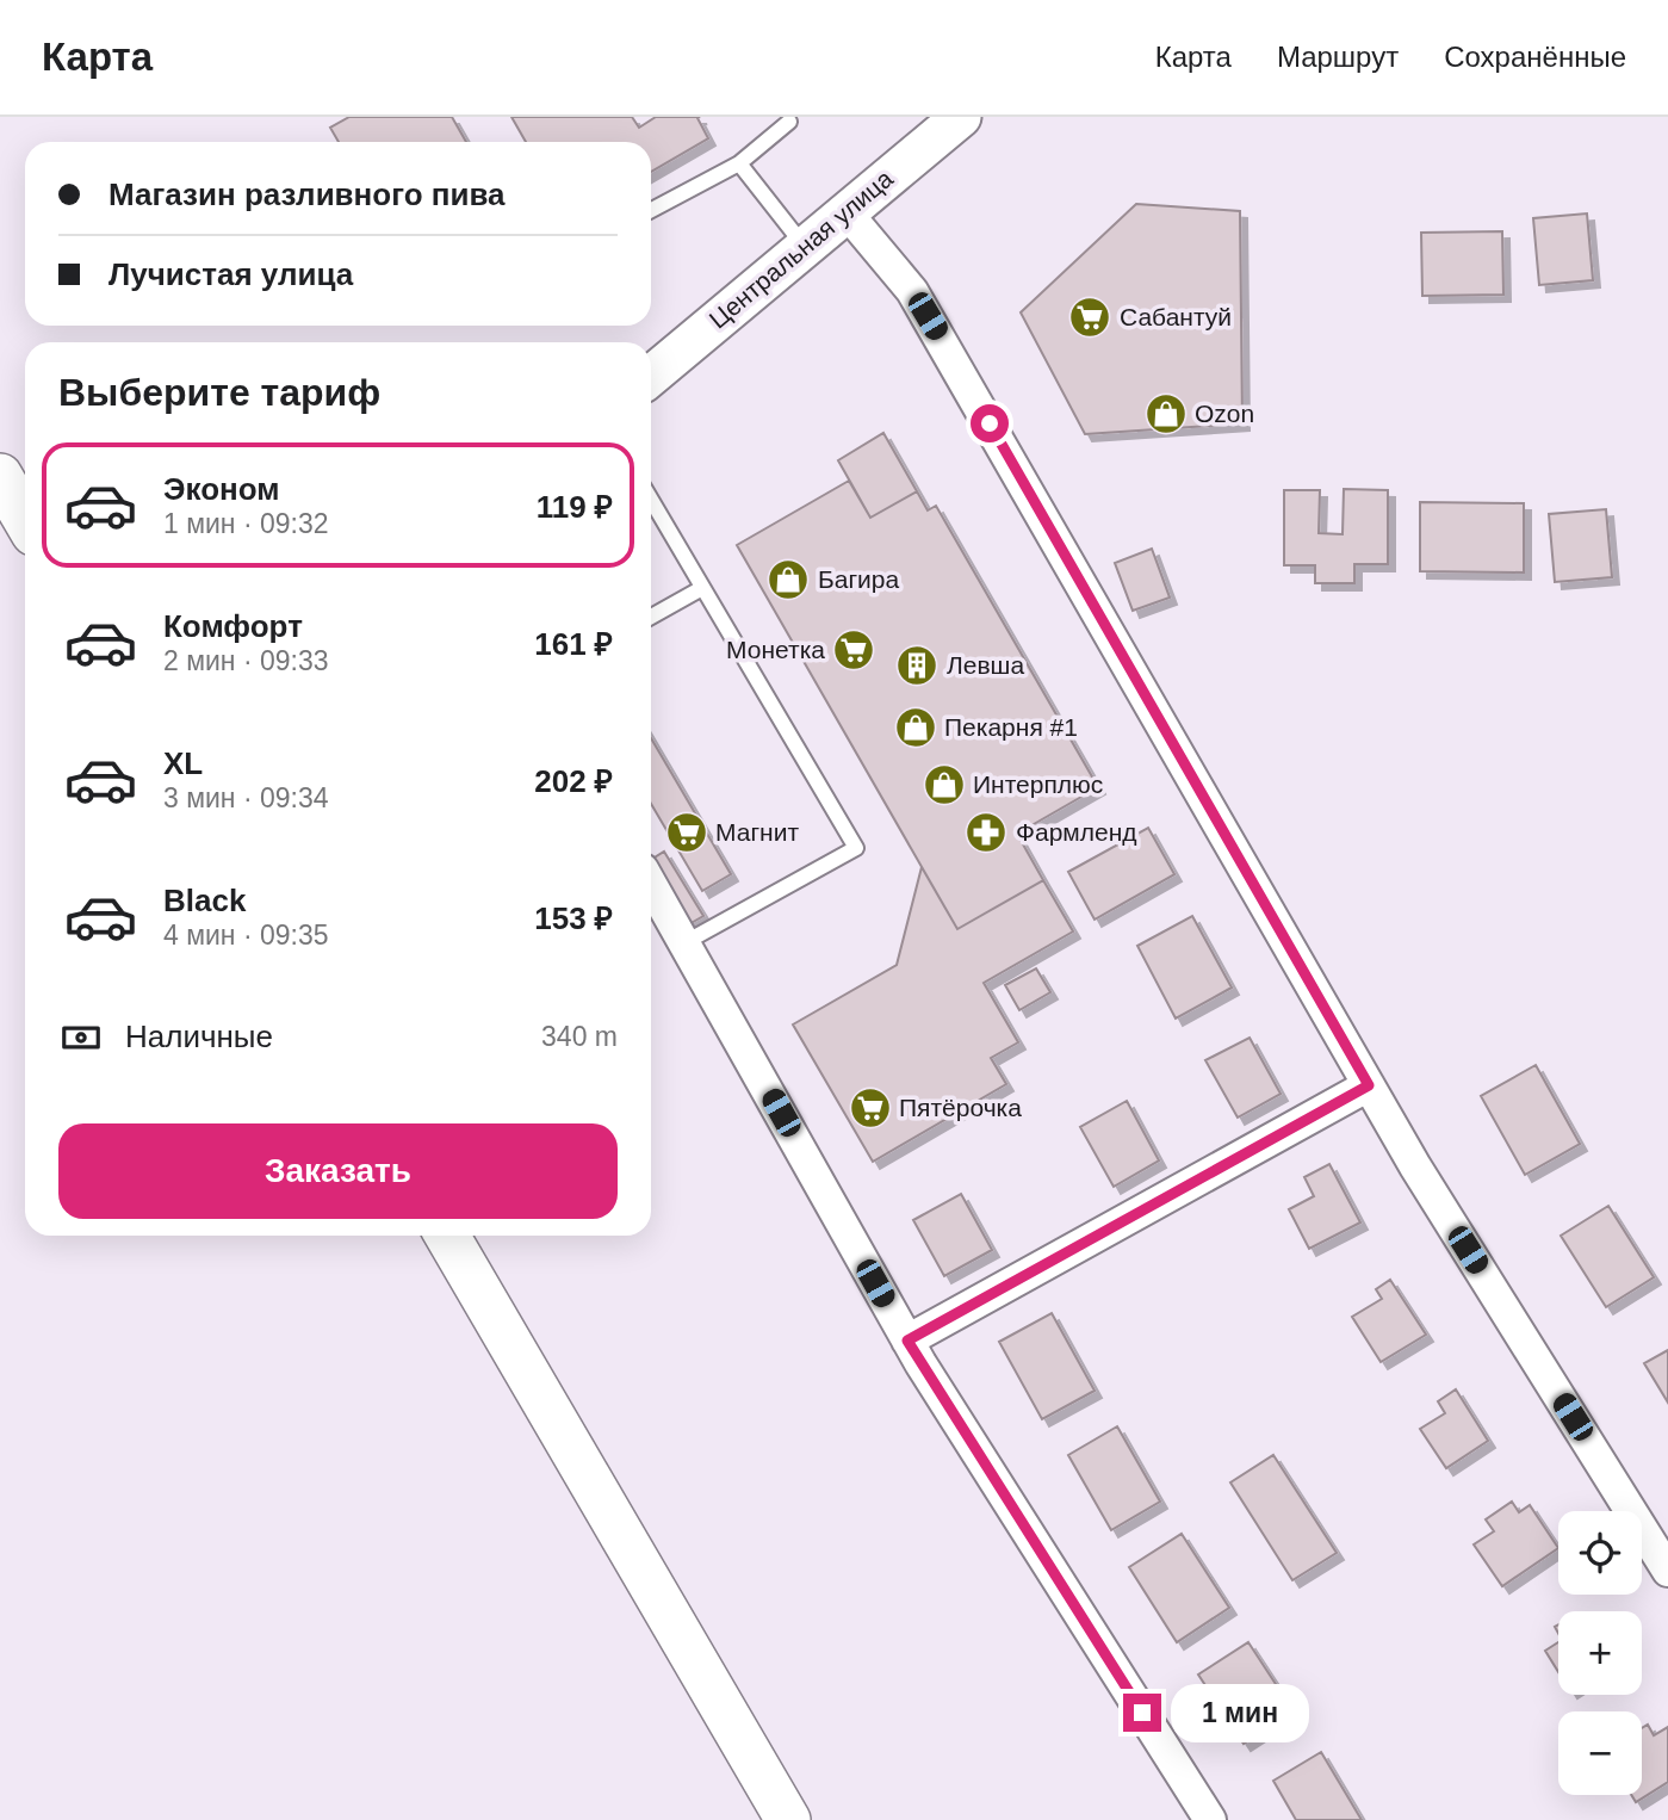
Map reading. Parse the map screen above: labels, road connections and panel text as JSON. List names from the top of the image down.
{
  "streets": {
    "street": ["Центральная улица"]
  },
  "places": {
    "supermarket": [
      "Сабантуй",
      "Монетка",
      "Магнит",
      "Пятёрочка"
    ],
    "shop": [
      "Ozon",
      "Багира",
      "Пекарня #1",
      "Интерплюс"
    ],
    "building": ["Левша"],
    "pharmacy": ["Фармленд"]
  },
  "page": {
    "header": "Карта",
    "nav": ["Карта", "Маршрут", "Сохранённые"],
    "banner": ["Магазин разливного пива", "Лучистая улица"],
    "heading": "Выберите тариф",
    "list": [
      {
        "name": "Эконом",
        "note": "1 мин · 09:32",
        "value": "119 ₽"
      },
      {
        "name": "Комфорт",
        "note": "2 мин · 09:33",
        "value": "161 ₽"
      },
      {
        "name": "XL",
        "note": "3 мин · 09:34",
        "value": "202 ₽"
      },
      {
        "name": "Black",
        "note": "4 мин · 09:35",
        "value": "153 ₽"
      }
    ],
    "pay": ["Наличные", "340 m"],
    "buttons": "Заказать",
    "map_buttons": ["+", "−"],
    "bubble": "1 мин"
  }
}
